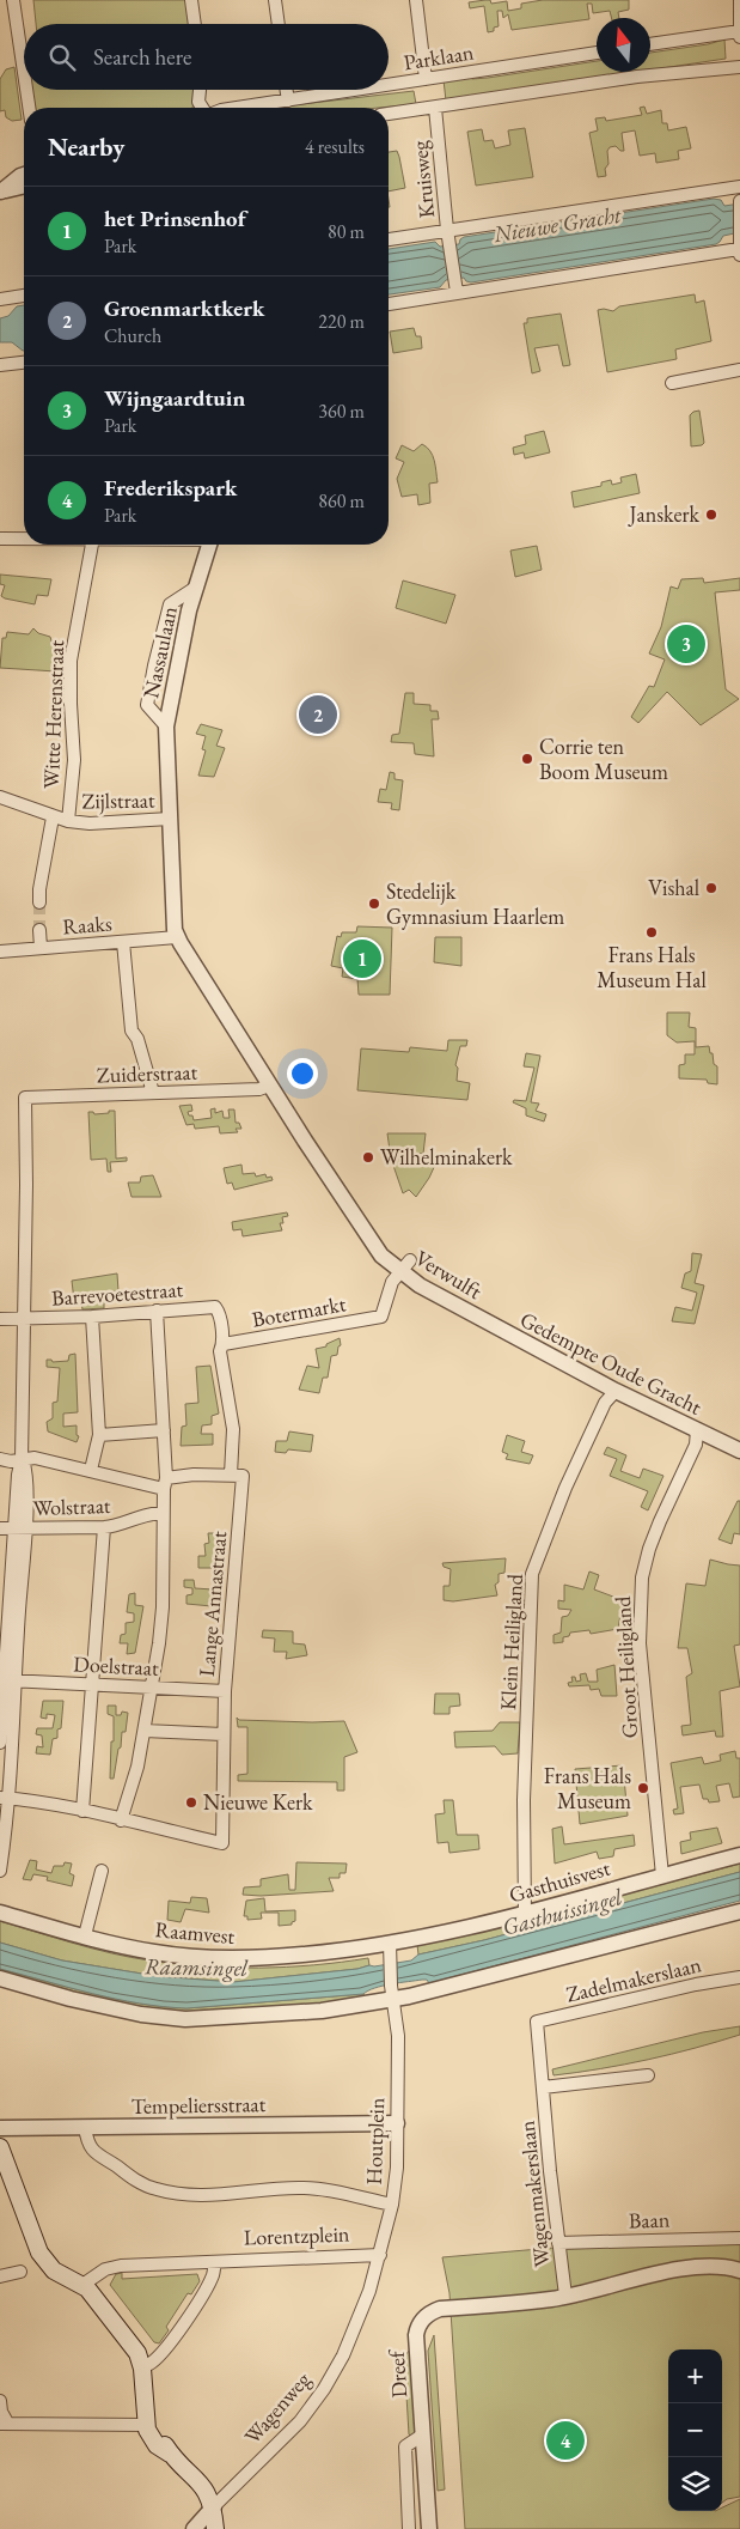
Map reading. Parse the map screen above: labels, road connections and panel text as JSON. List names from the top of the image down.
{
  "streets": {
    "street": [
      "Parklaan",
      "Kruisweg",
      "Nassaulaan",
      "Witte Herenstraat",
      "Zijlstraat",
      "Raaks",
      "Zuiderstraat",
      "Verwulft",
      "Barrevoetestraat",
      "Botermarkt",
      "Gedempte Oude Gracht",
      "Wolstraat",
      "Lange Annastraat",
      "Klein Heiligland",
      "Doelstraat",
      "Groot Heiligland",
      "Gasthuisvest",
      "Raamvest",
      "Zadelmakerslaan",
      "Tempeliersstraat",
      "Houtplein",
      "Wagenmakerslaan",
      "Baan",
      "Lorentzplein",
      "Dreef",
      "Wagenweg"
    ]
  },
  "crossings": [
    ["Nassaulaan", "Zijlstraat"],
    ["Witte Herenstraat", "Zijlstraat"],
    ["Zuiderstraat", "Verwulft"],
    ["Zuiderstraat", "Barrevoetestraat"],
    ["Verwulft", "Botermarkt"],
    ["Verwulft", "Gedempte Oude Gracht"],
    ["Barrevoetestraat", "Lange Annastraat"],
    ["Botermarkt", "Lange Annastraat"],
    ["Gedempte Oude Gracht", "Klein Heiligland"],
    ["Gedempte Oude Gracht", "Groot Heiligland"],
    ["Lange Annastraat", "Doelstraat"],
    ["Klein Heiligland", "Gasthuisvest"],
    ["Groot Heiligland", "Gasthuisvest"],
    ["Gasthuisvest", "Raamvest"],
    ["Gasthuisvest", "Houtplein"],
    ["Raamvest", "Houtplein"],
    ["Zadelmakerslaan", "Wagenmakerslaan"],
    ["Tempeliersstraat", "Houtplein"],
    ["Houtplein", "Lorentzplein"],
    ["Houtplein", "Wagenweg"],
    ["Wagenmakerslaan", "Baan"],
    ["Wagenmakerslaan", "Dreef"]
  ],
  "water": ["Nieuwe Gracht", "Gasthuissingel", "Raamsingel"],
  "places": [
    "Janskerk",
    "Corrie ten Boom Museum",
    "Vishal",
    "Stedelijk Gymnasium Haarlem",
    "Frans Hals Museum Hal",
    "Wilhelminakerk",
    "Frans Hals Museum",
    "Nieuwe Kerk"
  ],
  "north": "top",
  "page": {
    "search": "Search here",
    "heading": ["Nearby", "4 results"],
    "list": [
      {
        "mark": "1",
        "name": "het Prinsenhof",
        "note": "Park",
        "value": "80 m"
      },
      {
        "mark": "2",
        "name": "Groenmarktkerk",
        "note": "Church",
        "value": "220 m"
      },
      {
        "mark": "3",
        "name": "Wijngaardtuin",
        "note": "Park",
        "value": "360 m"
      },
      {
        "mark": "4",
        "name": "Frederikspark",
        "note": "Park",
        "value": "860 m"
      }
    ],
    "pins": [
      "3",
      "2",
      "1",
      "4"
    ],
    "map_buttons": ["+", "−"]
  }
}
